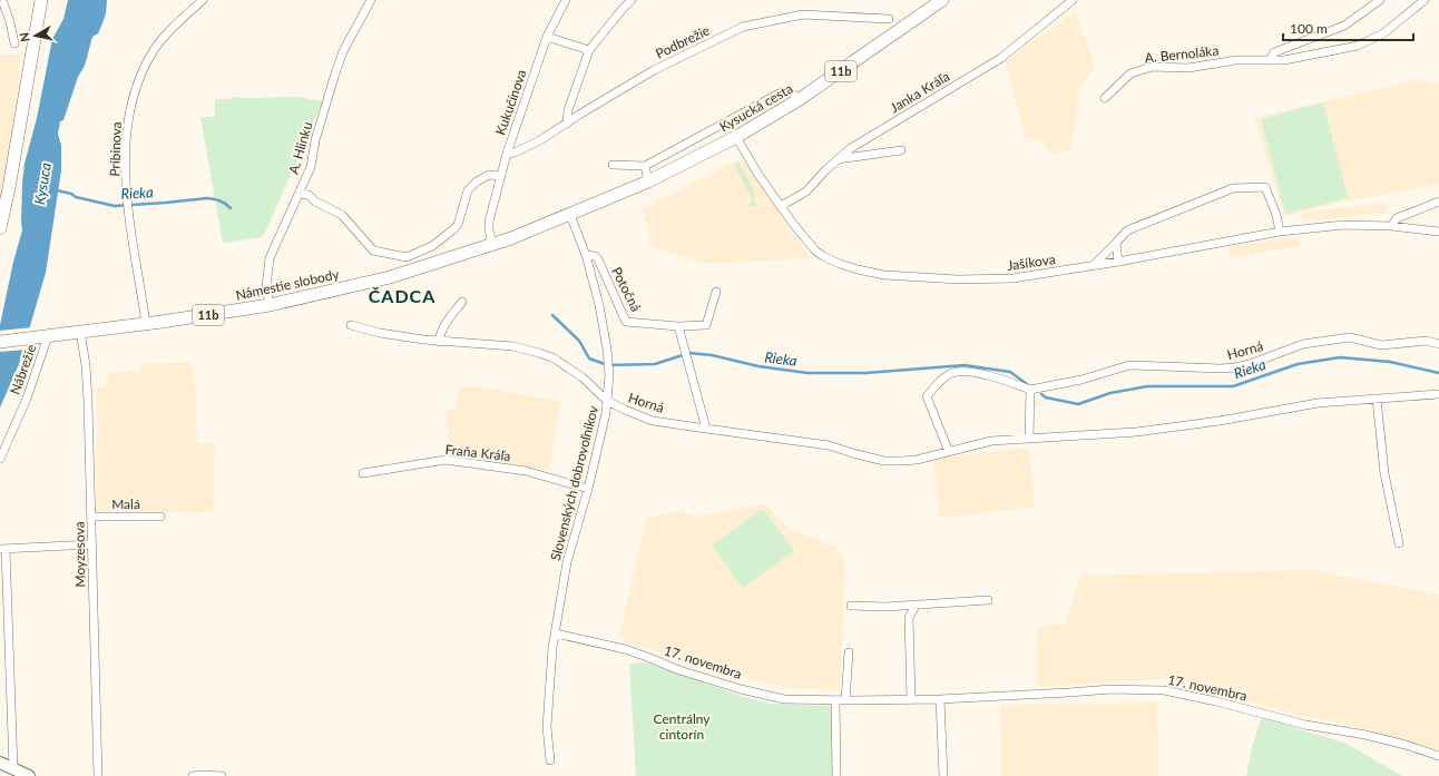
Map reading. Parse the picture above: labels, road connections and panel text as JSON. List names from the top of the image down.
{
  "streets": {
    "main road": ["11b", "Kysucká cesta", "Námestie slobody"],
    "street": [
      "Podbrežie",
      "A. Bernoláka",
      "Janka Kráľa",
      "Kukučínova",
      "A. Hlinku",
      "Pribinova",
      "Jašíkova",
      "Potočná",
      "Horná",
      "Nábrežie",
      "Fraňa Kráľa",
      "Slovenských dobrovoľníkov",
      "Malá",
      "Moyzesova",
      "17. novembra"
    ]
  },
  "crossings": [
    ["Podbrežie", "Kukučínova"],
    ["Janka Kráľa", "Jašíkova"],
    ["Kukučínova", "Námestie slobody"],
    ["Kysucká cesta", "Jašíkova"],
    ["Kysucká cesta", "Námestie slobody"],
    ["Kysucká cesta", "Slovenských dobrovoľníkov"],
    ["A. Hlinku", "Námestie slobody"],
    ["Pribinova", "Námestie slobody"],
    ["Námestie slobody", "Nábrežie"],
    ["Námestie slobody", "Slovenských dobrovoľníkov"],
    ["Námestie slobody", "Moyzesova"],
    ["Potočná", "Slovenských dobrovoľníkov"],
    ["Horná", "Slovenských dobrovoľníkov"],
    ["Fraňa Kráľa", "Slovenských dobrovoľníkov"],
    ["Slovenských dobrovoľníkov", "17. novembra"],
    ["Malá", "Moyzesova"]
  ],
  "districts": ["ČADCA"],
  "water": ["Kysuca", "Rieka"],
  "parks": ["Centrálny cintorín"],
  "scale_bar": "100 m",
  "north": "left"
}
